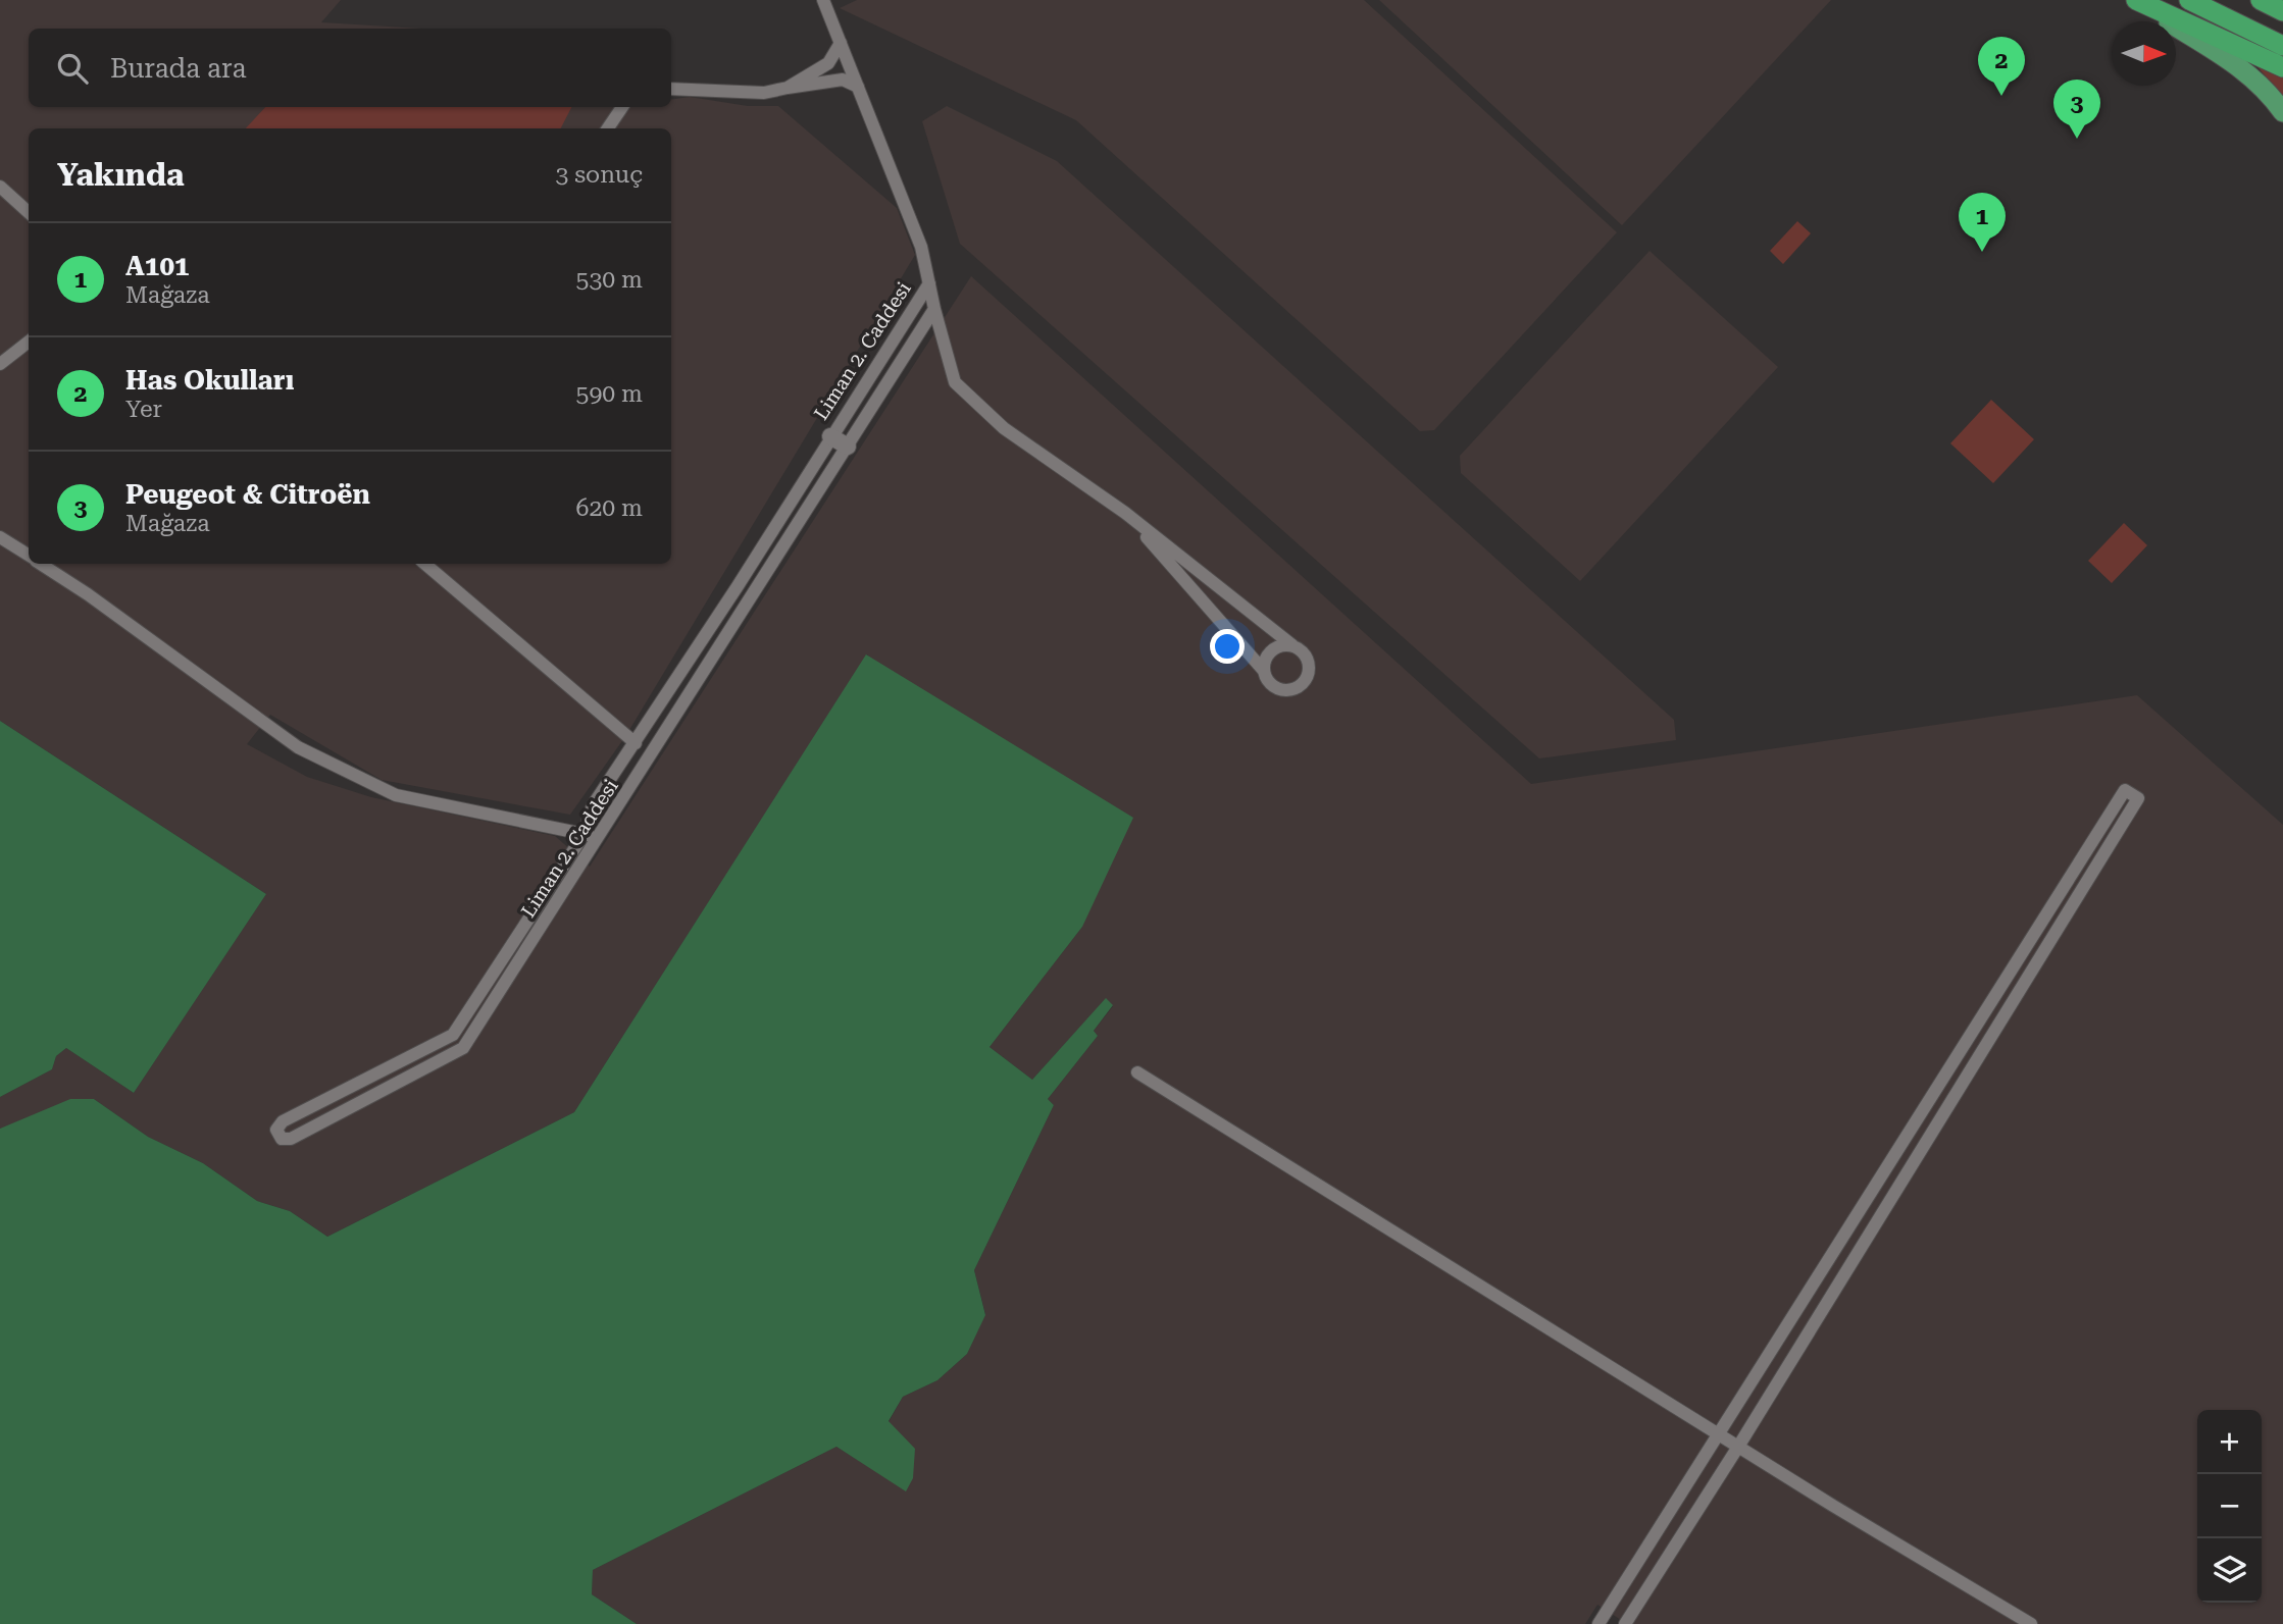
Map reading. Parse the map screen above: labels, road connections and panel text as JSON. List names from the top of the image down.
{
  "streets": {
    "street": ["Liman 2. Caddesi"]
  },
  "north": "right",
  "page": {
    "search": "Burada ara",
    "pins": ["2", "3", "1"],
    "heading": ["Yakında", "3 sonuç"],
    "list": [
      {
        "mark": "1",
        "name": "A101",
        "note": "Mağaza",
        "value": "530 m"
      },
      {
        "mark": "2",
        "name": "Has Okulları",
        "note": "Yer",
        "value": "590 m"
      },
      {
        "mark": "3",
        "name": "Peugeot & Citroën",
        "note": "Mağaza",
        "value": "620 m"
      }
    ],
    "map_buttons": ["+", "−"]
  }
}
